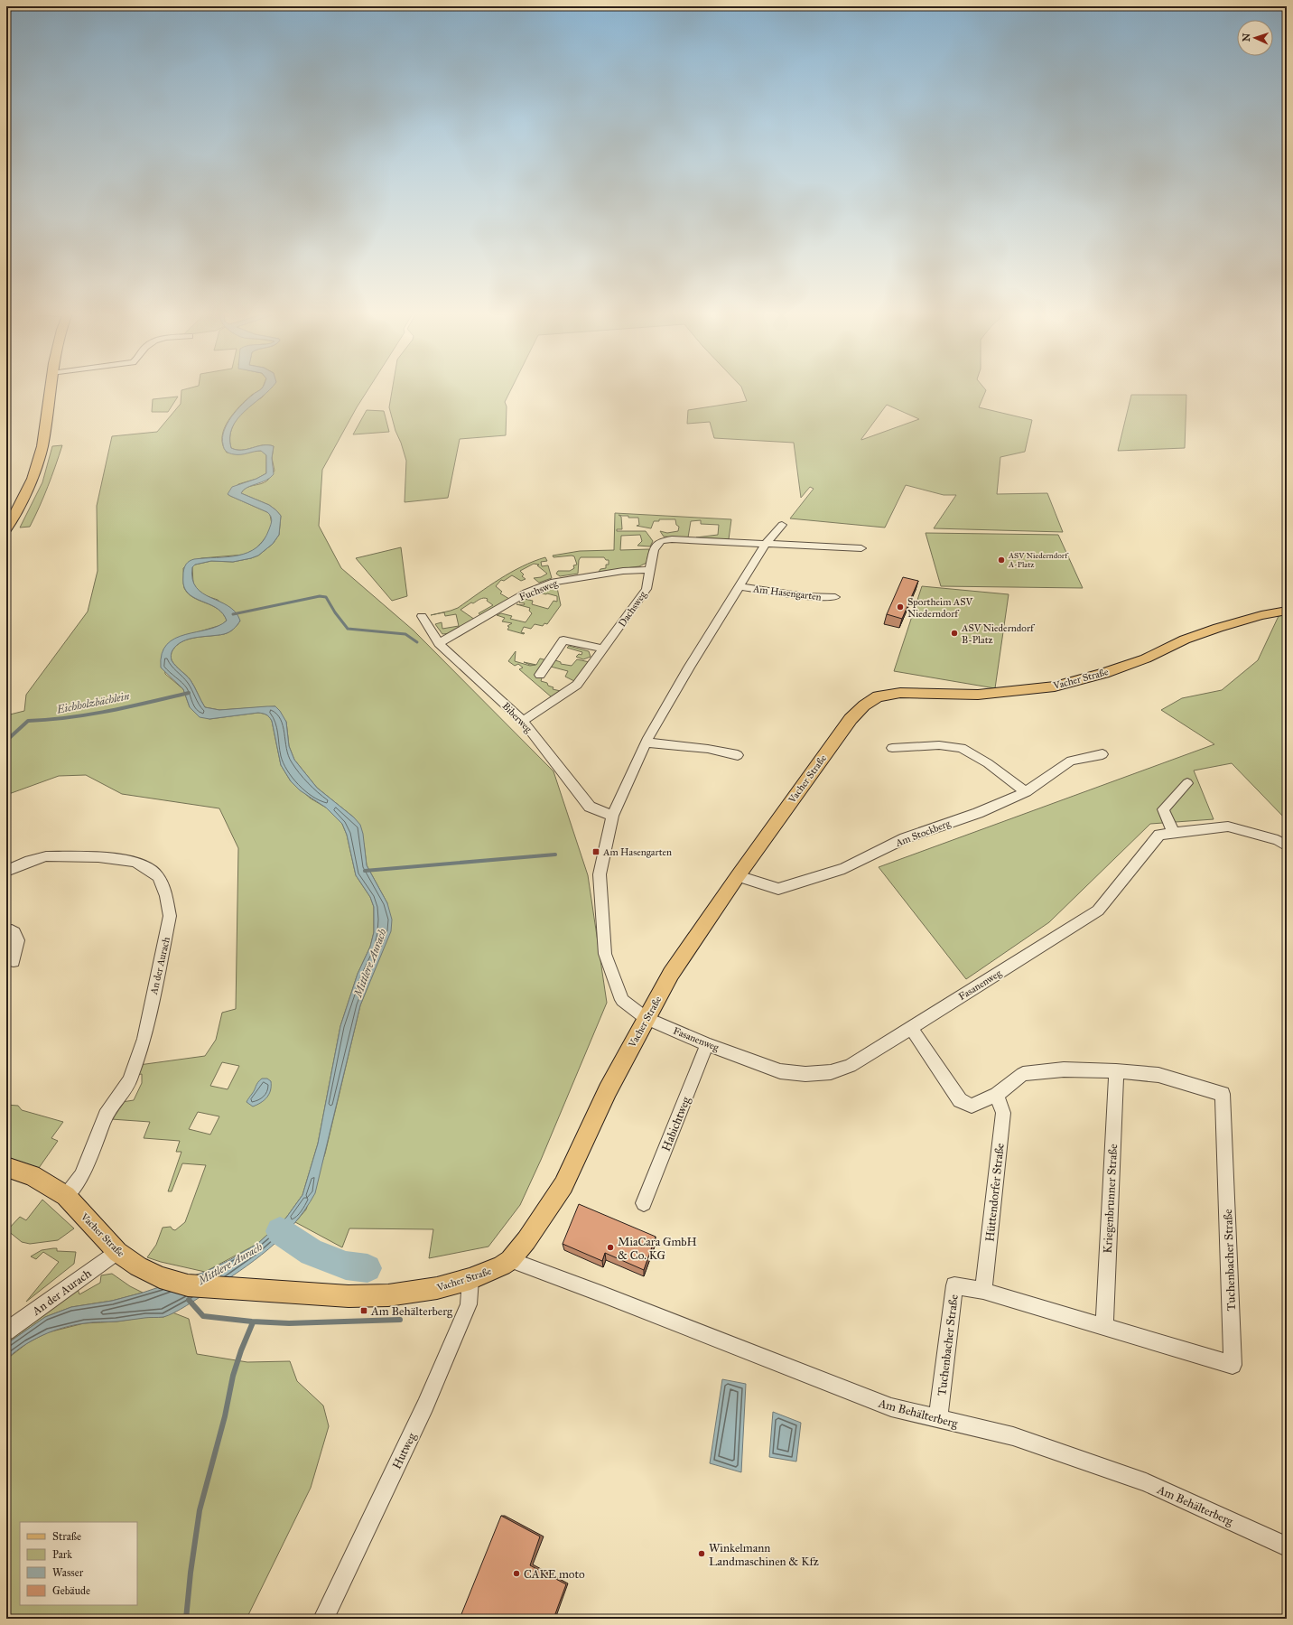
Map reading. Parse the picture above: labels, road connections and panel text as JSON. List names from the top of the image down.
{
  "streets": {
    "main road": ["Vacher Straße"],
    "street": [
      "Fuchsweg",
      "Am Hasengarten",
      "Dachsweg",
      "Biberweg",
      "Am Stockberg",
      "An der Aurach",
      "Fasanenweg",
      "Habichtweg",
      "Hüttendorfer Straße",
      "Kriegenbrunner Straße",
      "Tuchenbacher Straße",
      "Am Behälterberg",
      "Hutweg"
    ]
  },
  "crossings": [
    ["Fuchsweg", "Dachsweg"],
    ["Fuchsweg", "Biberweg"],
    ["Am Hasengarten", "Dachsweg"],
    ["Am Hasengarten", "Vacher Straße"],
    ["Am Hasengarten", "Biberweg"],
    ["Am Hasengarten", "Fasanenweg"],
    ["Dachsweg", "Biberweg"],
    ["Vacher Straße", "Am Stockberg"],
    ["Vacher Straße", "An der Aurach"],
    ["Vacher Straße", "Fasanenweg"],
    ["Vacher Straße", "Am Behälterberg"],
    ["Vacher Straße", "Hutweg"],
    ["Fasanenweg", "Habichtweg"],
    ["Fasanenweg", "Tuchenbacher Straße"],
    ["Hüttendorfer Straße", "Tuchenbacher Straße"],
    ["Kriegenbrunner Straße", "Tuchenbacher Straße"],
    ["Tuchenbacher Straße", "Am Behälterberg"]
  ],
  "water": ["Eichholzbächlein", "Mittlere Aurach"],
  "places": {
    "other": [
      "ASV Niederndorf A-Platz",
      "Sportheim ASV Niederndorf",
      "ASV Niederndorf B-Platz",
      "MiaCara GmbH & Co. KG",
      "Winkelmann Landmaschinen & Kfz",
      "CAKE moto"
    ],
    "transit": ["Am Hasengarten", "Am Behälterberg"]
  },
  "legend": [
    "Straße",
    "Park",
    "Wasser",
    "Gebäude"
  ],
  "north": "left"
}
